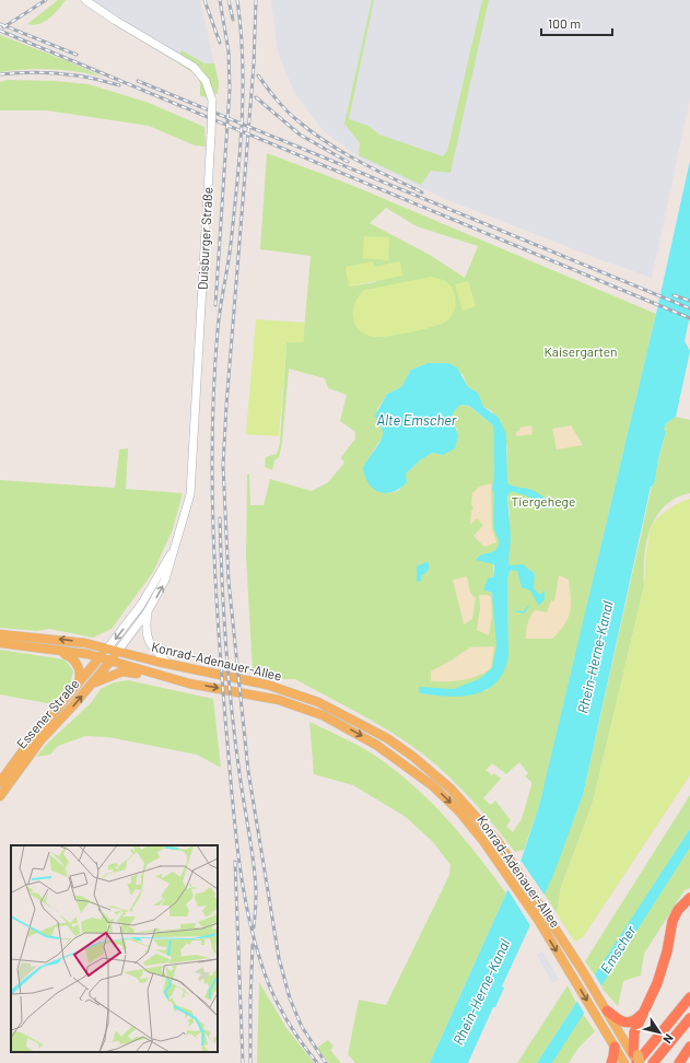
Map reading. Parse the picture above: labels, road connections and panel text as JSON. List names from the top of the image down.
{
  "streets": {
    "main road": ["Duisburger Straße", "Konrad-Adenauer-Allee", "Essener Straße"]
  },
  "crossings": [
    ["Duisburger Straße", "Konrad-Adenauer-Allee"],
    ["Duisburger Straße", "Essener Straße"],
    ["Konrad-Adenauer-Allee", "Essener Straße"]
  ],
  "water": ["Alte Emscher", "Rhein-Herne-Kanal", "Emscher"],
  "parks": ["Kaisergarten", "Tiergehege"],
  "scale_bar": "100 m",
  "north": "bottom right"
}
